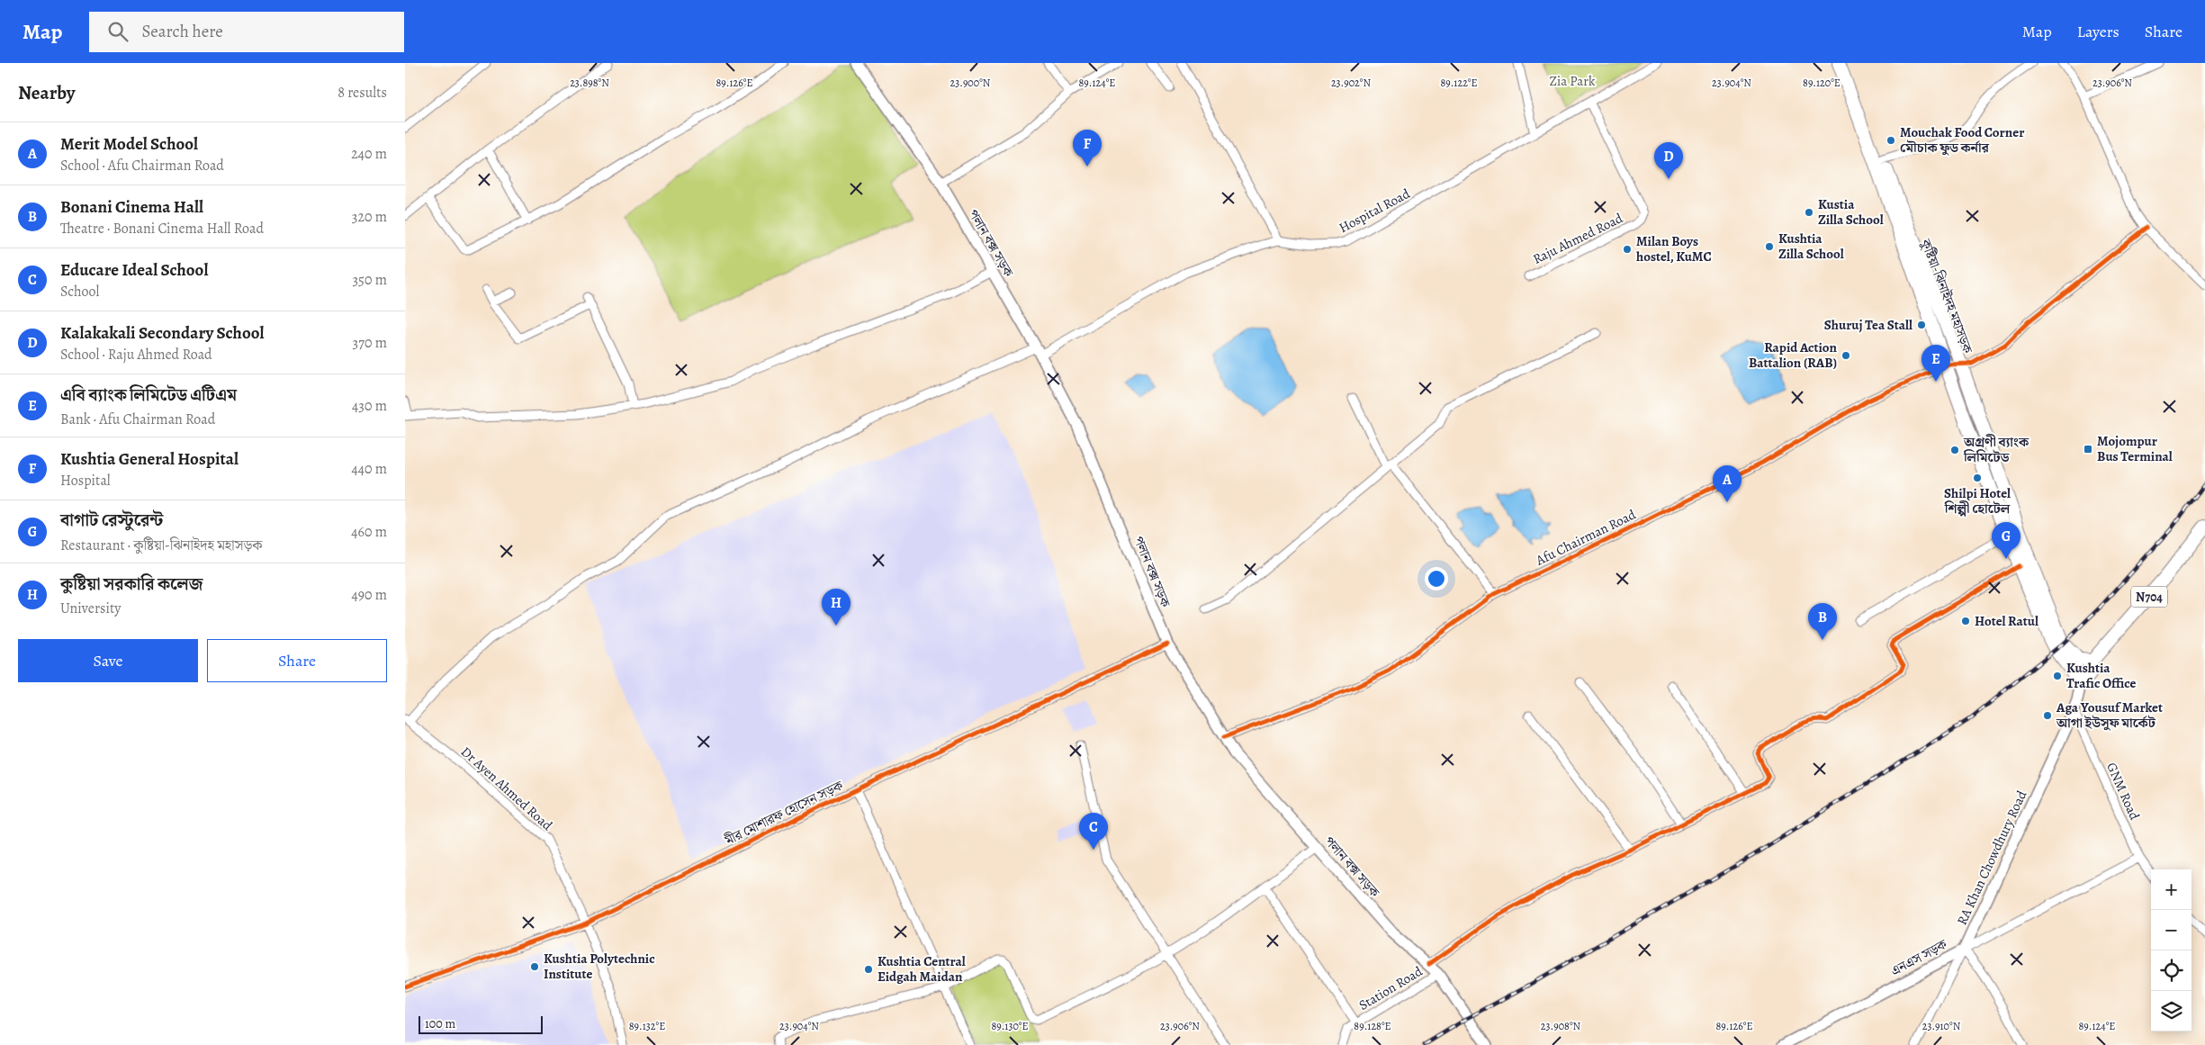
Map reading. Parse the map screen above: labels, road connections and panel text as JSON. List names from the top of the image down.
{
  "streets": {
    "highway": ["কুষ্টিয়া-ঝিনাইদহ মহাসড়ক", "N704"],
    "main road": ["পলান বক্স সড়ক", "RA Khan Chowdhury Road", "এনএস সড়ক"],
    "street": [
      "Hospital Road",
      "Raju Ahmed Road",
      "Afu Chairman Road",
      "Dr Ayen Ahmed Road",
      "GNM Road",
      "মীর মোশারফ হোসেন সড়ক",
      "Station Road"
    ]
  },
  "crossings": [
    ["Hospital Road", "Raju Ahmed Road"],
    ["Hospital Road", "পলান বক্স সড়ক"],
    ["Hospital Road", "Dr Ayen Ahmed Road"],
    ["পলান বক্স সড়ক", "Afu Chairman Road"],
    ["পলান বক্স সড়ক", "মীর মোশারফ হোসেন সড়ক"],
    ["পলান বক্স সড়ক", "Station Road"],
    ["কুষ্টিয়া-ঝিনাইদহ মহাসড়ক", "Afu Chairman Road"],
    ["কুষ্টিয়া-ঝিনাইদহ মহাসড়ক", "N704"],
    ["কুষ্টিয়া-ঝিনাইদহ মহাসড়ক", "RA Khan Chowdhury Road"],
    ["Dr Ayen Ahmed Road", "মীর মোশারফ হোসেন সড়ক"],
    ["GNM Road", "RA Khan Chowdhury Road"],
    ["GNM Road", "এনএস সড়ক"],
    ["RA Khan Chowdhury Road", "এনএস সড়ক"]
  ],
  "parks": ["Zia Park"],
  "places": {
    "other": [
      "Mouchak Food Corner মৌচাক ফুড কর্নার",
      "Kustia Zilla School",
      "Kushtia Zilla School",
      "Milan Boys hostel, KuMC",
      "Shuruj Tea Stall",
      "Rapid Action Battalion (RAB)",
      "অগ্রণী ব্যাংক লিমিটেড",
      "Shilpi Hotel শিল্পী হোটেল",
      "Hotel Ratul",
      "Kushtia Trafic Office",
      "Aga Yousuf Market আগা ইউসুফ মার্কেট",
      "Kushtia Polytechnic Institute",
      "Kushtia Central Eidgah Maidan"
    ],
    "transit": ["Mojompur Bus Terminal"]
  },
  "scale_bar": "100 m",
  "page": {
    "header": "Map",
    "search": "Search here",
    "nav": ["Map", "Layers", "Share"],
    "heading": ["Nearby", "8 results"],
    "list": [
      {
        "mark": "A",
        "name": "Merit Model School",
        "note": "School · Afu Chairman Road",
        "value": "240 m"
      },
      {
        "mark": "B",
        "name": "Bonani Cinema Hall",
        "note": "Theatre · Bonani Cinema Hall Road",
        "value": "320 m"
      },
      {
        "mark": "C",
        "name": "Educare Ideal School",
        "note": "School",
        "value": "350 m"
      },
      {
        "mark": "D",
        "name": "Kalakakali Secondary School",
        "note": "School · Raju Ahmed Road",
        "value": "370 m"
      },
      {
        "mark": "E",
        "name": "এবি ব্যাংক লিমিটেড এটিএম",
        "note": "Bank · Afu Chairman Road",
        "value": "430 m"
      },
      {
        "mark": "F",
        "name": "Kushtia General Hospital",
        "note": "Hospital",
        "value": "440 m"
      },
      {
        "mark": "G",
        "name": "বাগাট রেস্টুরেন্ট",
        "note": "Restaurant · কুষ্টিয়া-ঝিনাইদহ মহাসড়ক",
        "value": "460 m"
      },
      {
        "mark": "H",
        "name": "কুষ্টিয়া সরকারি কলেজ",
        "note": "University",
        "value": "490 m"
      }
    ],
    "pins": [
      "F",
      "D",
      "E",
      "A",
      "G",
      "H",
      "B",
      "C"
    ],
    "buttons": ["Save", "Share"],
    "map_buttons": ["+", "−"],
    "scale": "100 m"
  },
  "coordinates": [
    "89.126°E",
    "89.124°E",
    "89.122°E",
    "89.120°E",
    "23.904°N",
    "23.906°N",
    "23.898°N",
    "23.900°N",
    "23.902°N",
    "23.908°N",
    "23.910°N",
    "89.132°E",
    "89.130°E",
    "89.128°E"
  ]
}
